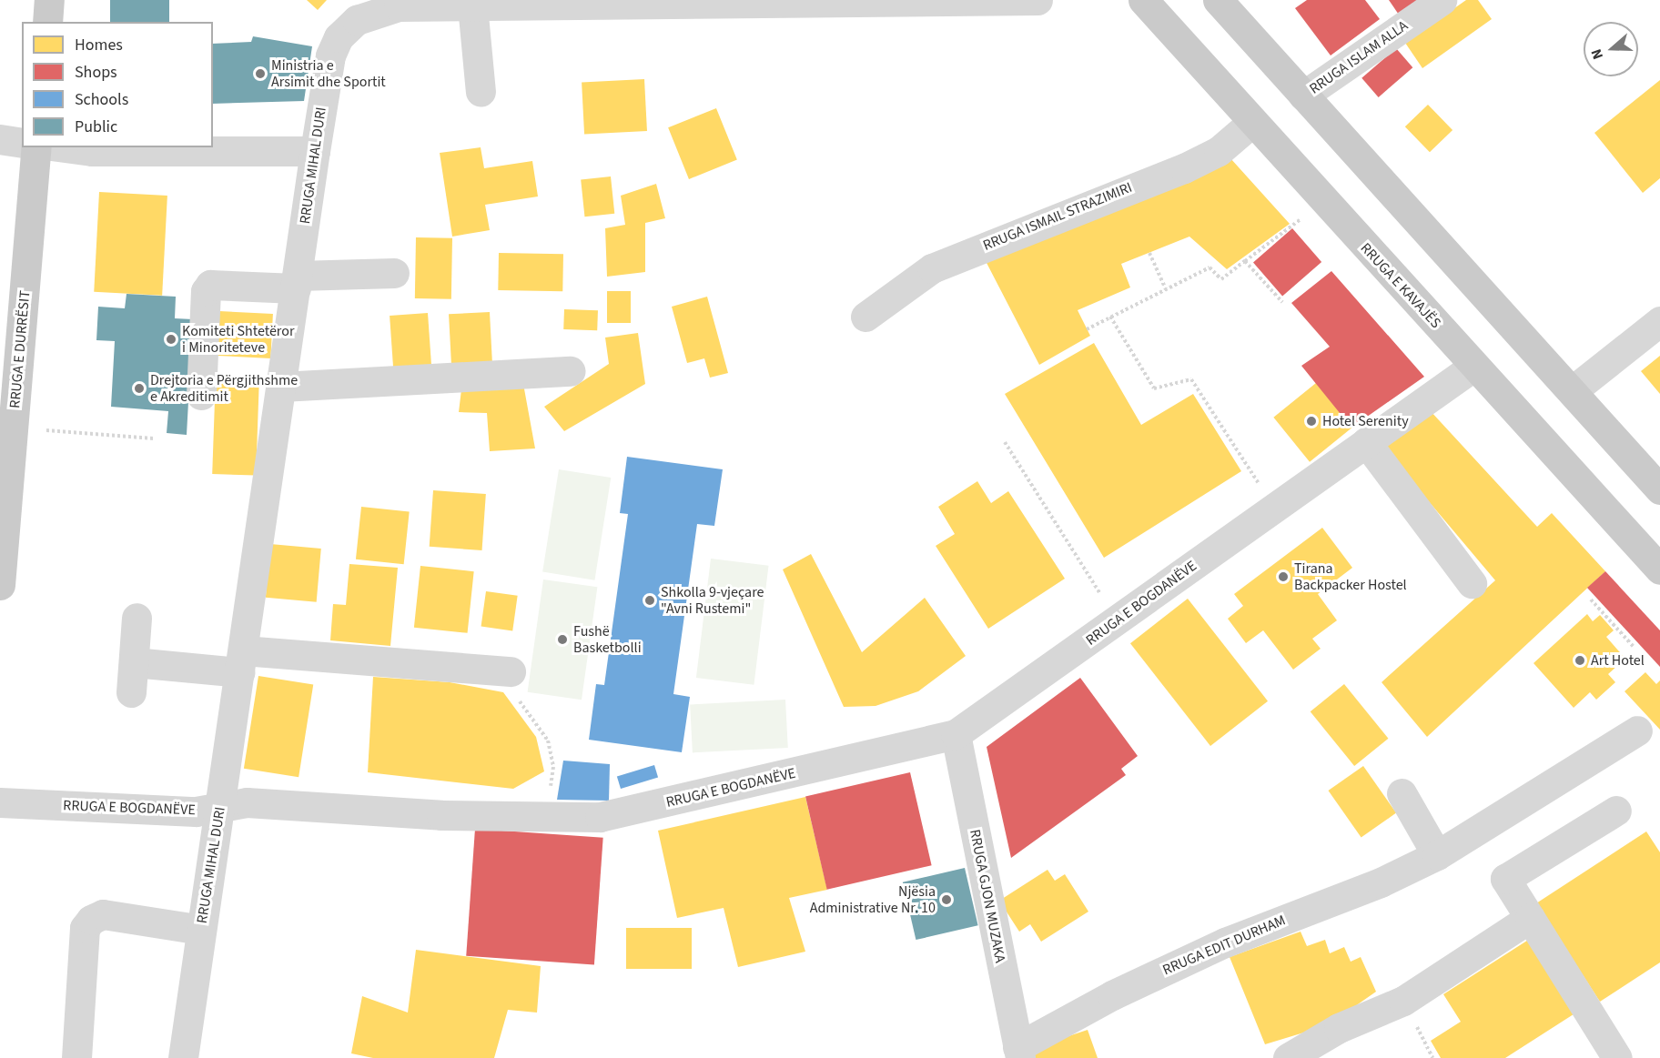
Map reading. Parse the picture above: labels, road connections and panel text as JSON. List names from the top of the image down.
{
  "streets": {
    "main road": ["RRUGA E KAVAJËS", "RRUGA E DURRËSIT"],
    "street": [
      "RRUGA ISLAM ALLA",
      "RRUGA MIHAL DURI",
      "RRUGA ISMAIL STRAZIMIRI",
      "RRUGA E BOGDANËVE",
      "RRUGA GJON MUZAKA",
      "RRUGA EDIT DURHAM"
    ]
  },
  "crossings": [
    ["RRUGA MIHAL DURI", "RRUGA E BOGDANËVE"],
    ["RRUGA ISMAIL STRAZIMIRI", "RRUGA E KAVAJËS"],
    ["RRUGA E KAVAJËS", "RRUGA E BOGDANËVE"],
    ["RRUGA E BOGDANËVE", "RRUGA GJON MUZAKA"],
    ["RRUGA GJON MUZAKA", "RRUGA EDIT DURHAM"]
  ],
  "places": [
    "Ministria e Arsimit dhe Sportit",
    "Komiteti Shtetëror i Minoriteteve",
    "Drejtoria e Përgjithshme e Akreditimit",
    "Hotel Serenity",
    "Tirana Backpacker Hostel",
    "Shkolla 9-vjeçare \"Avni Rustemi\"",
    "Fushë Basketbolli",
    "Art Hotel",
    "Njësia Administrative Nr. 10"
  ],
  "legend": [
    "Homes",
    "Shops",
    "Schools",
    "Public"
  ],
  "north": "left"
}
